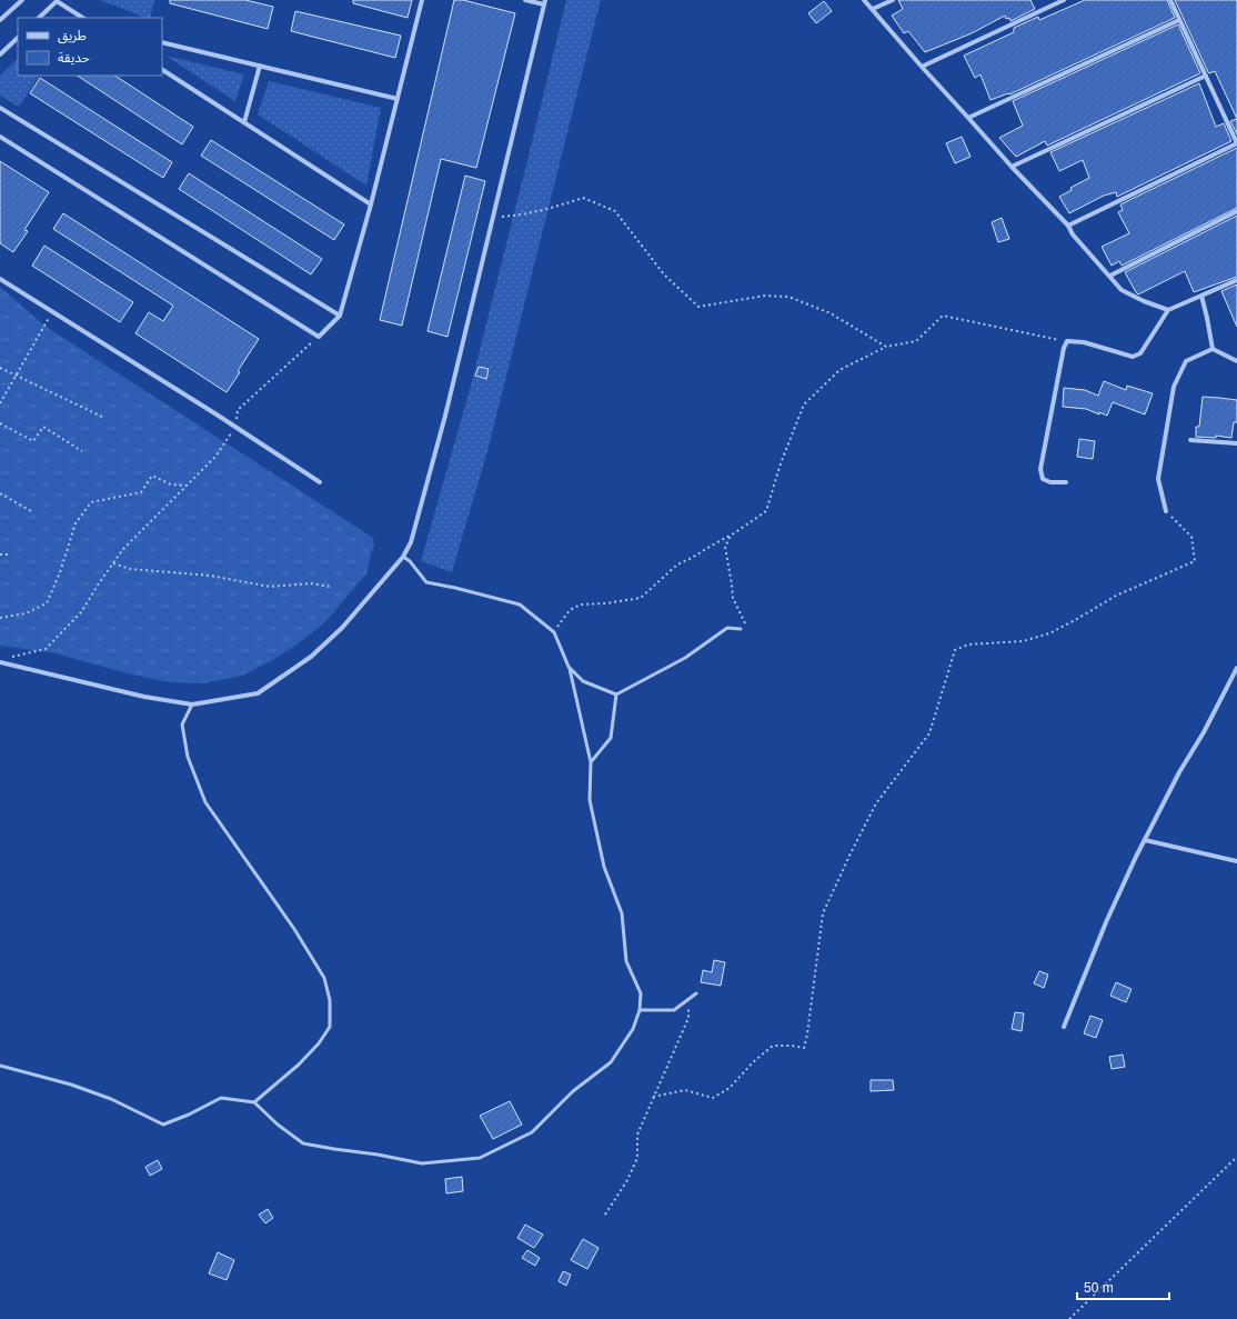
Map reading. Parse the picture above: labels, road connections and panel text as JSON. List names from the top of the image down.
{
  "legend": ["طريق", "حديقة"],
  "scale_bar": "50 m"
}
